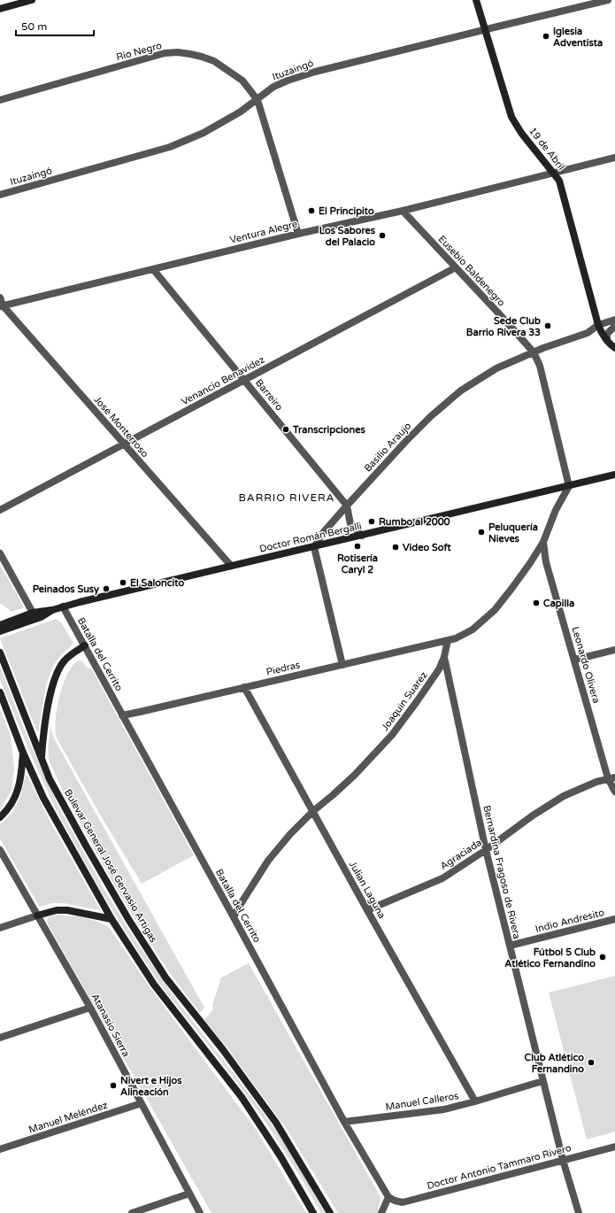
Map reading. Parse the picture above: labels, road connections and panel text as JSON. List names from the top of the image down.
{
  "streets": {
    "main road": ["19 de Abril", "Doctor Román Bergalli", "Bulevar General José Gervasio Artigas"],
    "street": [
      "Río Negro",
      "Ituzaingó",
      "Ventura Alegre",
      "Eusebio Baldenegro",
      "Venancio Benavidez",
      "Barreiro",
      "José Monterroso",
      "Basilio Araujo",
      "Batalla del Cerrito",
      "Leonardo Olivera",
      "Piedras",
      "Joaquin Suarez",
      "Agraciada",
      "Bernardina Fragoso de Rivera",
      "Julian Laguna",
      "Indio Andresito",
      "Atanasio Sierra",
      "Manuel Calleros",
      "Manuel Meléndez",
      "Doctor Antonio Tammaro Rivero"
    ]
  },
  "crossings": [
    ["Río Negro", "Ituzaingó"],
    ["Río Negro", "Ventura Alegre"],
    ["Ituzaingó", "19 de Abril"],
    ["19 de Abril", "Ventura Alegre"],
    ["19 de Abril", "Basilio Araujo"],
    ["Ventura Alegre", "Eusebio Baldenegro"],
    ["Ventura Alegre", "Barreiro"],
    ["Ventura Alegre", "José Monterroso"],
    ["Eusebio Baldenegro", "Venancio Benavidez"],
    ["Eusebio Baldenegro", "Basilio Araujo"],
    ["Eusebio Baldenegro", "Doctor Román Bergalli"],
    ["Venancio Benavidez", "Barreiro"],
    ["Venancio Benavidez", "José Monterroso"],
    ["Barreiro", "Basilio Araujo"],
    ["Barreiro", "Doctor Román Bergalli"],
    ["José Monterroso", "Doctor Román Bergalli"],
    ["Basilio Araujo", "Doctor Román Bergalli"],
    ["Doctor Román Bergalli", "Batalla del Cerrito"],
    ["Batalla del Cerrito", "Piedras"],
    ["Batalla del Cerrito", "Joaquin Suarez"],
    ["Batalla del Cerrito", "Manuel Calleros"],
    ["Batalla del Cerrito", "Doctor Antonio Tammaro Rivero"],
    ["Leonardo Olivera", "Agraciada"],
    ["Piedras", "Joaquin Suarez"],
    ["Piedras", "Julian Laguna"],
    ["Joaquin Suarez", "Bernardina Fragoso de Rivera"],
    ["Joaquin Suarez", "Julian Laguna"],
    ["Agraciada", "Bernardina Fragoso de Rivera"],
    ["Agraciada", "Julian Laguna"],
    ["Bernardina Fragoso de Rivera", "Indio Andresito"],
    ["Bernardina Fragoso de Rivera", "Manuel Calleros"],
    ["Bernardina Fragoso de Rivera", "Doctor Antonio Tammaro Rivero"],
    ["Julian Laguna", "Manuel Calleros"],
    ["Atanasio Sierra", "Manuel Meléndez"]
  ],
  "districts": ["BARRIO RIVERA"],
  "places": [
    "Iglesia Adventista",
    "El Principito",
    "Los Sabores del Palacio",
    "Sede Club Barrio Rivera 33",
    "Transcripciones",
    "Rumbo al 2000",
    "Peluquería Nieves",
    "Rotisería Caryl 2",
    "Video Soft",
    "El Saloncito",
    "Peinados Susy",
    "Capilla",
    "Fútbol 5 Club Atlético Fernandino",
    "Club Atlético Fernandino",
    "Nivert e Hijos Alineación"
  ],
  "scale_bar": "50 m"
}
